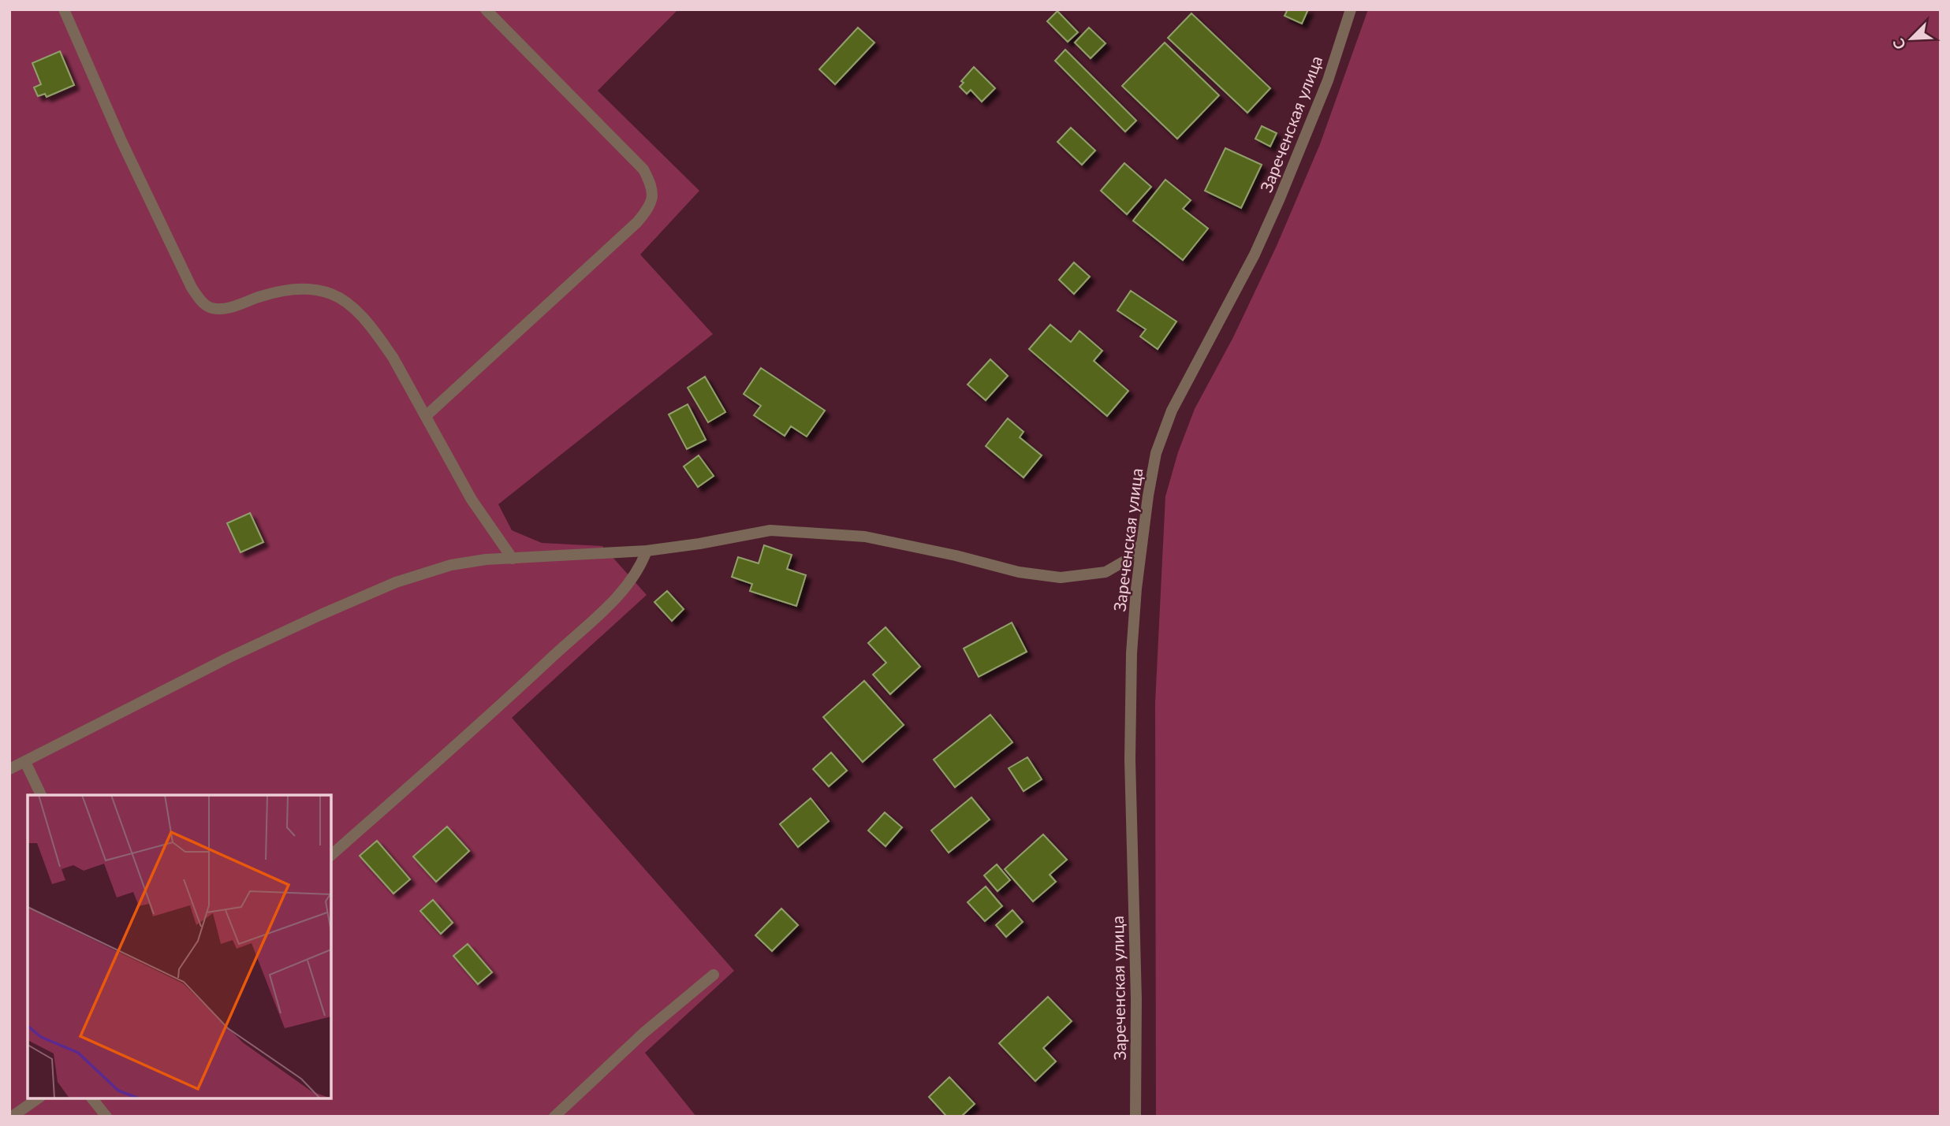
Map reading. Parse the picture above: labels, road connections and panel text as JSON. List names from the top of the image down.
{
  "streets": {
    "street": ["Зареченская улица"]
  },
  "north": "bottom left"
}
